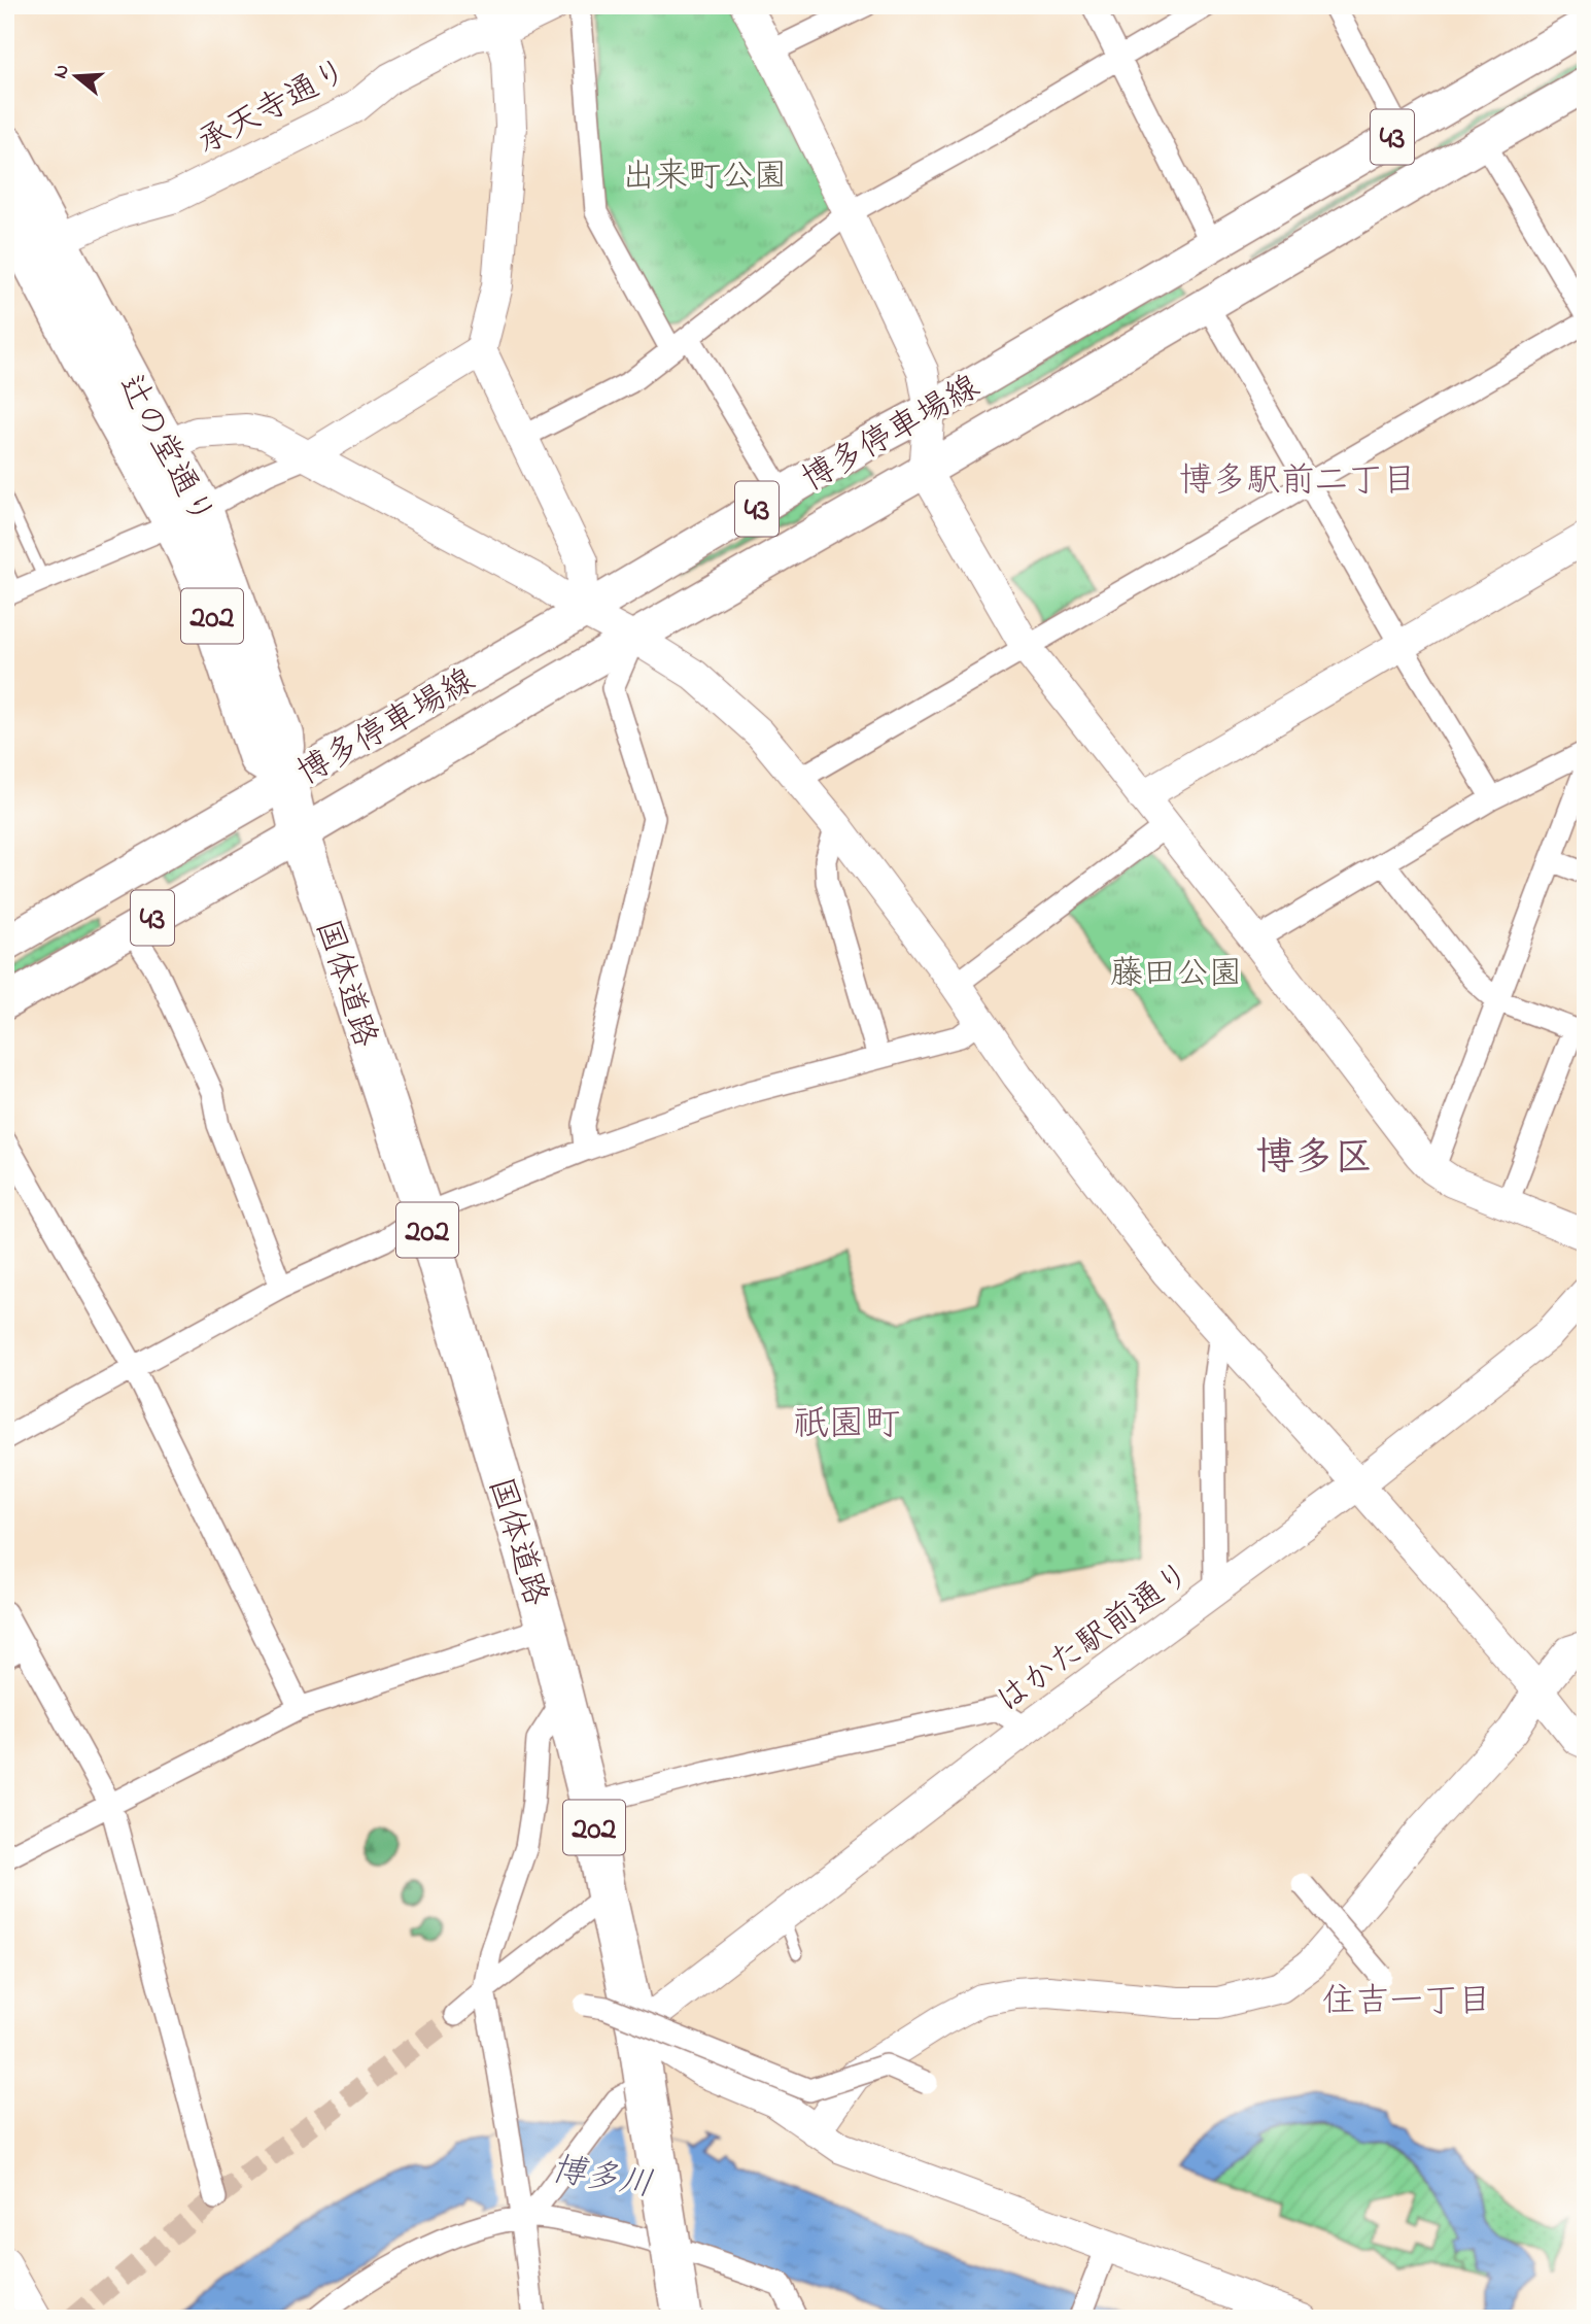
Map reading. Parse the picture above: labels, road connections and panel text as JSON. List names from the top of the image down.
{
  "streets": {
    "highway": ["辻の堂通り", "202", "国体道路"],
    "main road": ["43", "博多停車場線"],
    "street": ["承天寺通り", "はかた駅前通り"]
  },
  "crossings": [
    ["承天寺通り", "辻の堂通り"],
    ["博多停車場線", "辻の堂通り"],
    ["博多停車場線", "国体道路"],
    ["辻の堂通り", "国体道路"],
    ["国体道路", "はかた駅前通り"]
  ],
  "districts": [
    "博多駅前二丁目",
    "博多区",
    "祇園町",
    "住吉一丁目"
  ],
  "water": ["博多川"],
  "parks": ["出来町公園", "藤田公園"],
  "north": "left"
}
